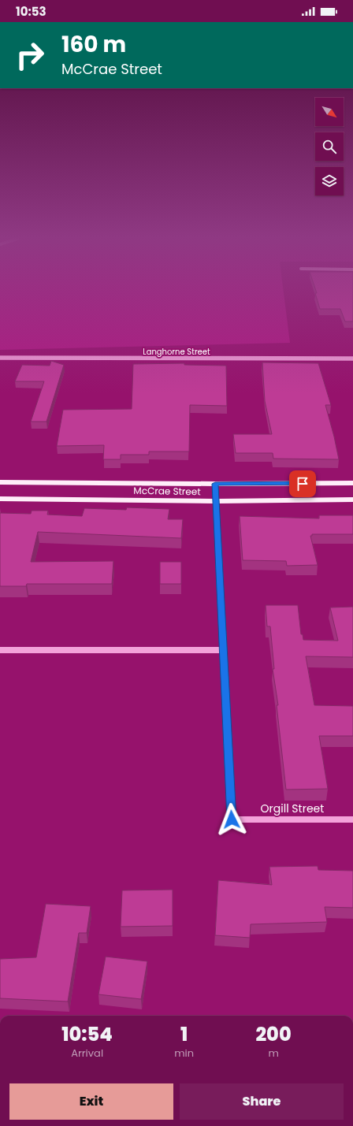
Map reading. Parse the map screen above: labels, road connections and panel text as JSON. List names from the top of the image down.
{
  "streets": {
    "main road": ["McCrae Street"],
    "street": ["Langhorne Street", "Orgill Street"]
  },
  "north": "bottom right",
  "page": {
    "status": "10:53",
    "turn": ["160 m", "McCrae Street"],
    "eta": [
      "10:54",
      "Arrival",
      "1",
      "min",
      "200",
      "m"
    ],
    "buttons": ["Exit", "Share"]
  }
}
